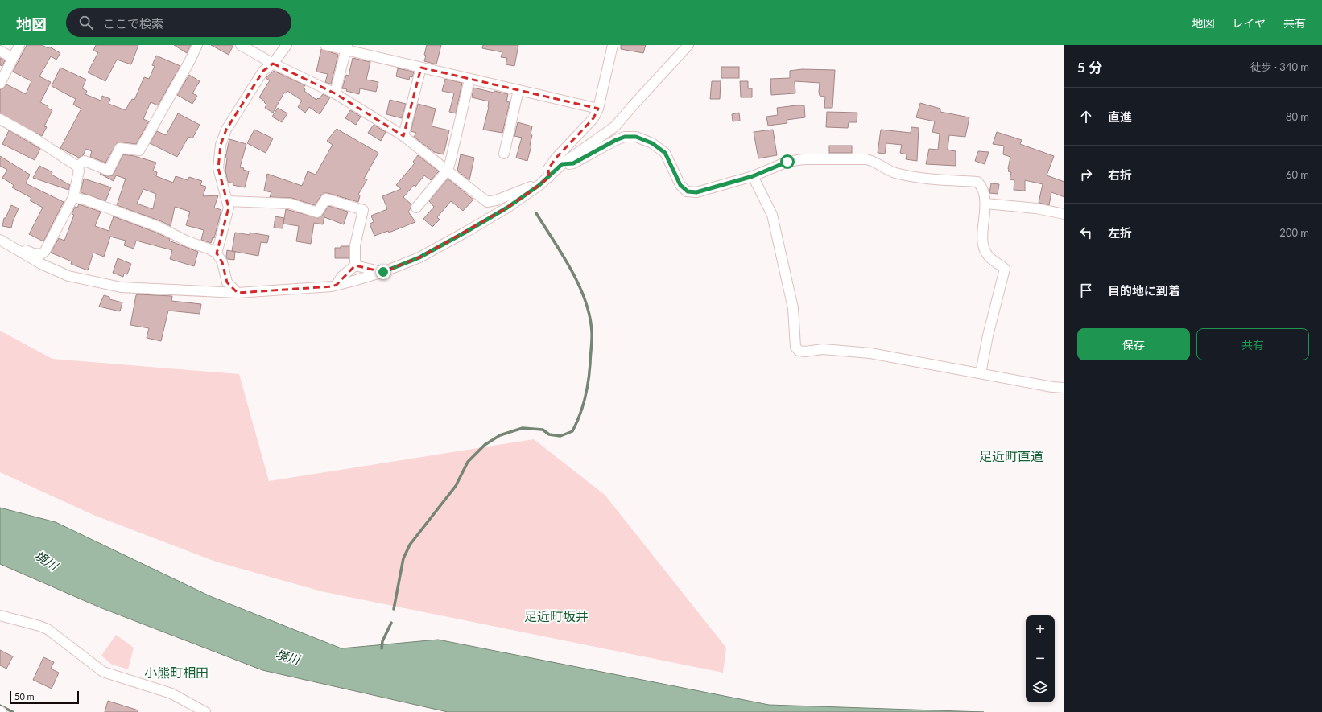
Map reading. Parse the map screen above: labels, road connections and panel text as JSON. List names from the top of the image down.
{
  "districts": ["足近町直道", "足近町坂井", "小熊町相田"],
  "water": ["境川"],
  "scale_bar": "50 m",
  "page": {
    "header": "地図",
    "search": "ここで検索",
    "nav": ["地図", "レイヤ", "共有"],
    "heading": ["5 分", "徒歩 · 340 m"],
    "list": [
      ["直進", "80 m"],
      ["右折", "60 m"],
      ["左折", "200 m"],
      "目的地に到着"
    ],
    "buttons": ["保存", "共有"],
    "map_buttons": ["+", "−"],
    "scale": "50 m"
  }
}
